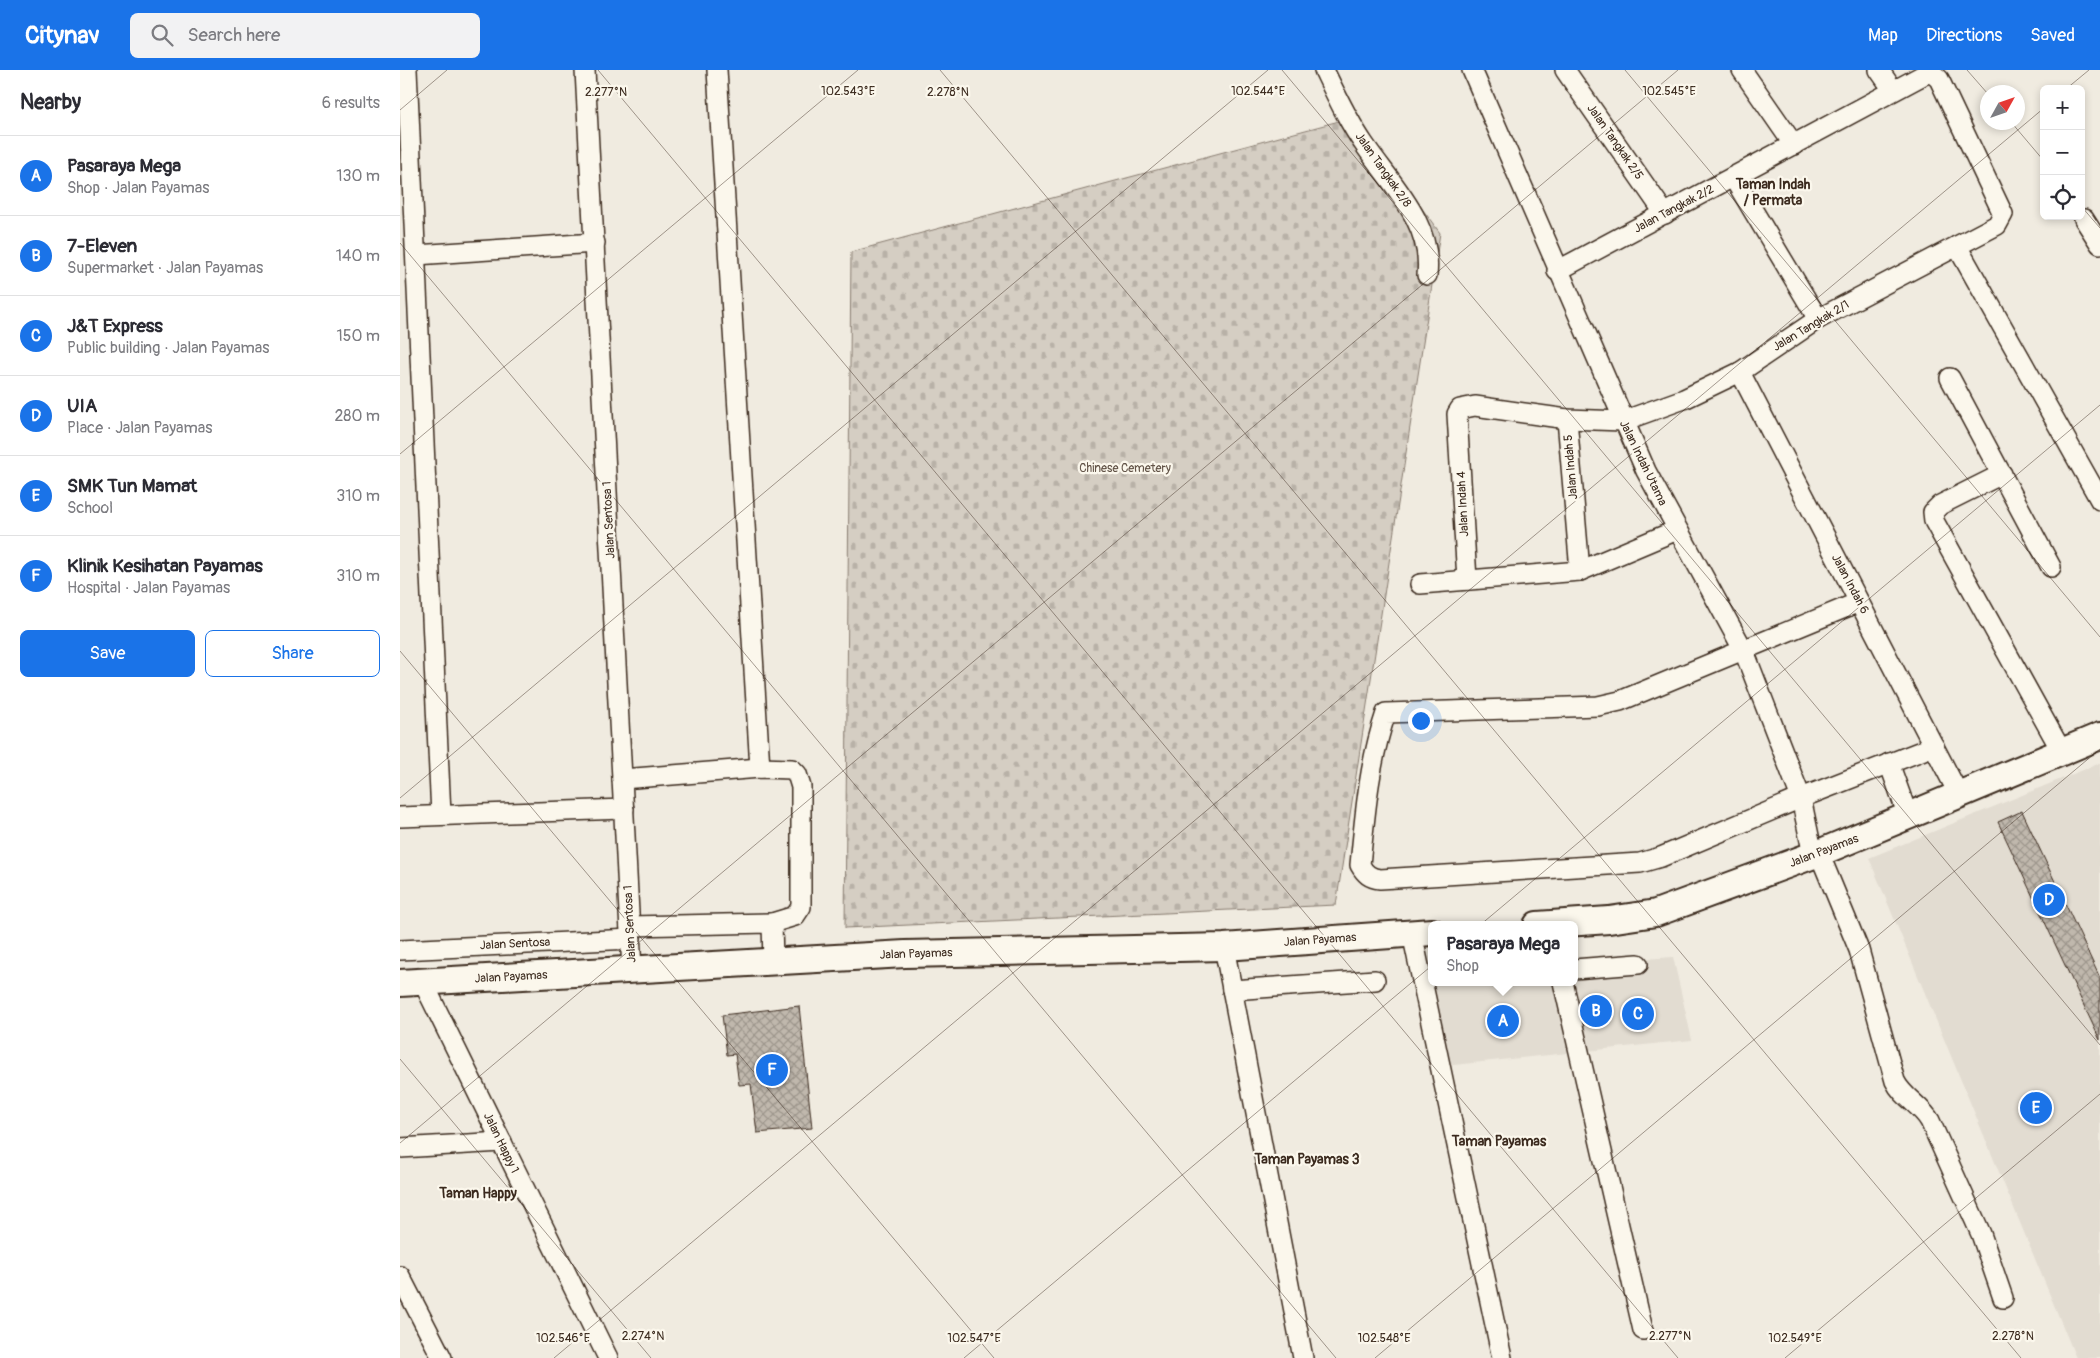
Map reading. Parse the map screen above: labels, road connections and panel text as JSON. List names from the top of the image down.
{
  "streets": {
    "highway": ["Jalan Payamas"],
    "street": [
      "Jalan Tangkak 2/5",
      "Jalan Tangkak 2/8",
      "Jalan Tangkak 2/2",
      "Jalan Tangkak 2/1",
      "Jalan Indah Utama",
      "Jalan Indah 5",
      "Jalan Indah 4",
      "Jalan Sentosa 1",
      "Jalan Indah 6",
      "Jalan Sentosa",
      "Jalan Happy 1"
    ]
  },
  "crossings": [
    ["Jalan Tangkak 2/5", "Jalan Tangkak 2/2"],
    ["Jalan Tangkak 2/2", "Jalan Tangkak 2/1"],
    ["Jalan Tangkak 2/2", "Jalan Indah Utama"],
    ["Jalan Tangkak 2/1", "Jalan Indah Utama"],
    ["Jalan Tangkak 2/1", "Jalan Indah 5"],
    ["Jalan Tangkak 2/1", "Jalan Indah 6"],
    ["Jalan Indah Utama", "Jalan Indah 5"],
    ["Jalan Indah Utama", "Jalan Payamas"],
    ["Jalan Indah 5", "Jalan Indah 4"],
    ["Jalan Sentosa 1", "Jalan Payamas"],
    ["Jalan Sentosa 1", "Jalan Sentosa"],
    ["Jalan Indah 6", "Jalan Payamas"],
    ["Jalan Payamas", "Jalan Happy 1"]
  ],
  "districts": [
    "Taman Indah / Permata",
    "Taman Payamas",
    "Taman Payamas 3",
    "Taman Happy"
  ],
  "parks": ["Chinese Cemetery"],
  "north": "top right",
  "page": {
    "header": "Citynav",
    "search": "Search here",
    "nav": ["Map", "Directions", "Saved"],
    "heading": ["Nearby", "6 results"],
    "map_buttons": ["+", "−"],
    "list": [
      {
        "mark": "A",
        "name": "Pasaraya Mega",
        "note": "Shop · Jalan Payamas",
        "value": "130 m"
      },
      {
        "mark": "B",
        "name": "7-Eleven",
        "note": "Supermarket · Jalan Payamas",
        "value": "140 m"
      },
      {
        "mark": "C",
        "name": "J&T Express",
        "note": "Public building · Jalan Payamas",
        "value": "150 m"
      },
      {
        "mark": "D",
        "name": "UIA",
        "note": "Place · Jalan Payamas",
        "value": "280 m"
      },
      {
        "mark": "E",
        "name": "SMK Tun Mamat",
        "note": "School",
        "value": "310 m"
      },
      {
        "mark": "F",
        "name": "Klinik Kesihatan Payamas",
        "note": "Hospital · Jalan Payamas",
        "value": "310 m"
      }
    ],
    "buttons": ["Save", "Share"],
    "pins": [
      "D",
      "B",
      "C",
      "A",
      "F",
      "E"
    ],
    "popup": ["Pasaraya Mega", "Shop"]
  },
  "coordinates": [
    "102.543°E",
    "102.545°E",
    "102.544°E",
    "2.277°N",
    "2.278°N",
    "2.274°N",
    "102.546°E",
    "102.547°E",
    "102.548°E",
    "102.549°E"
  ]
}
